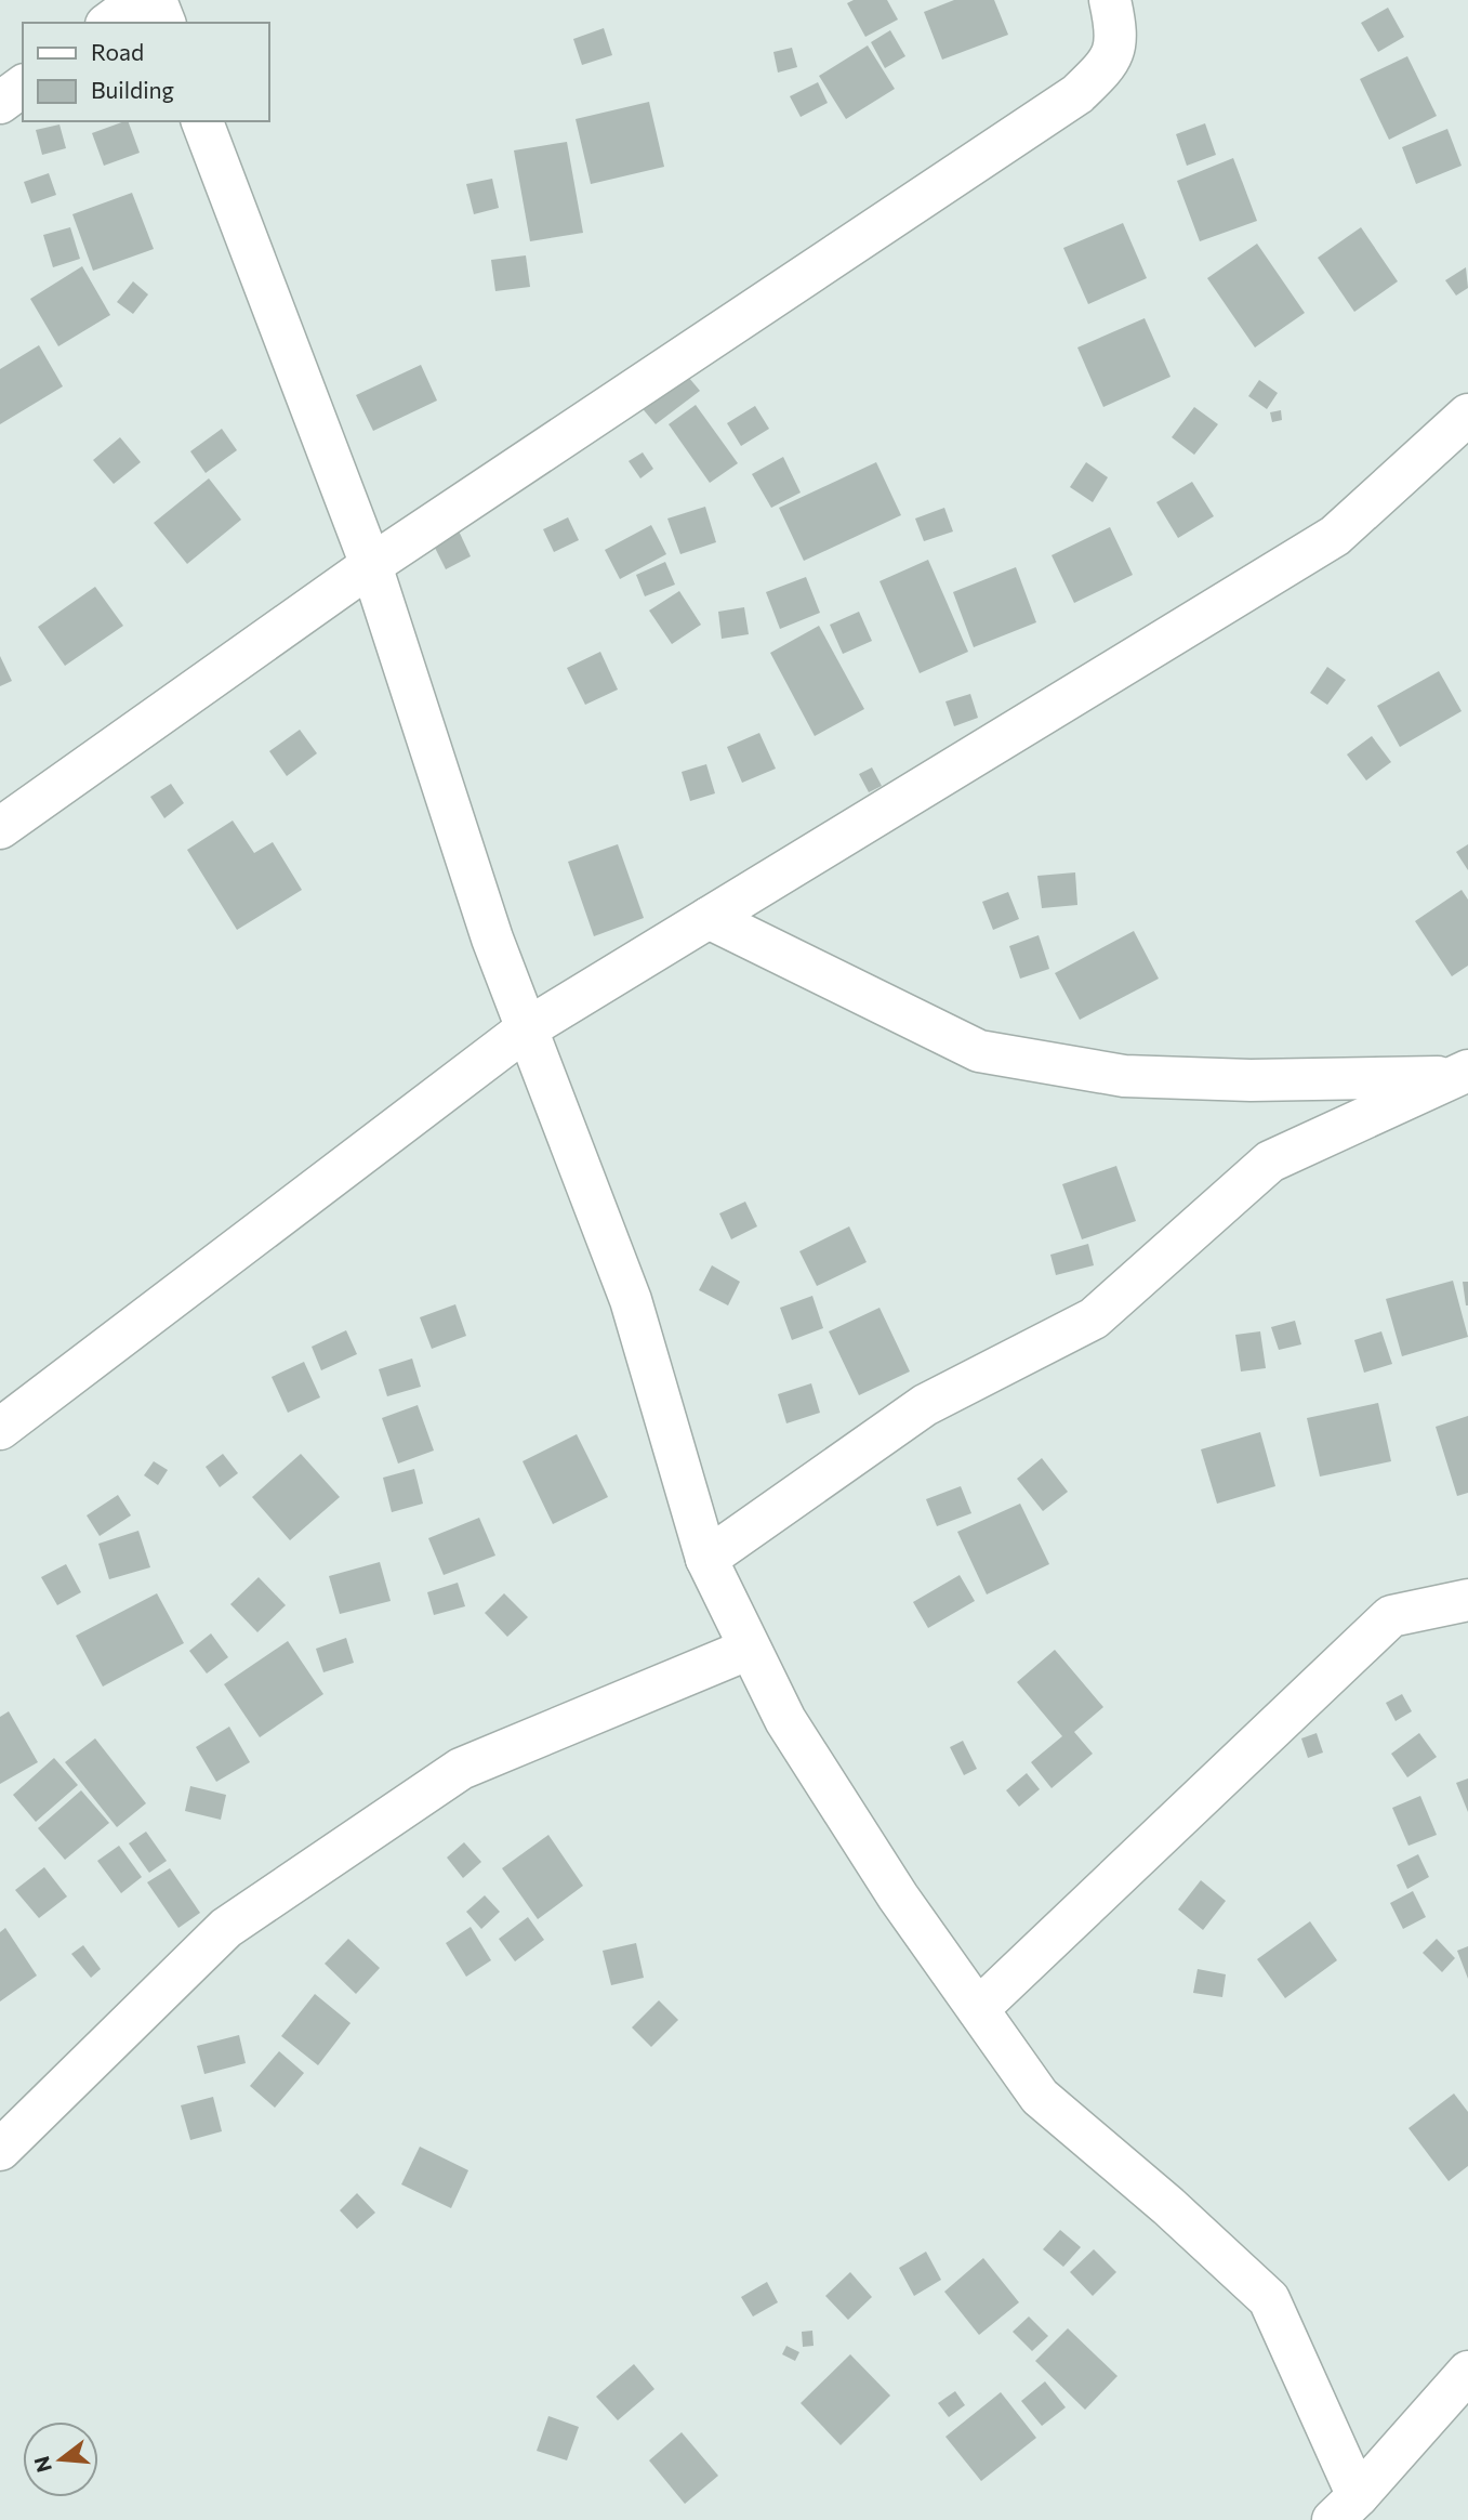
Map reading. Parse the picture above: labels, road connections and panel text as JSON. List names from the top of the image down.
{
  "legend": ["Road", "Building"],
  "north": "left"
}
